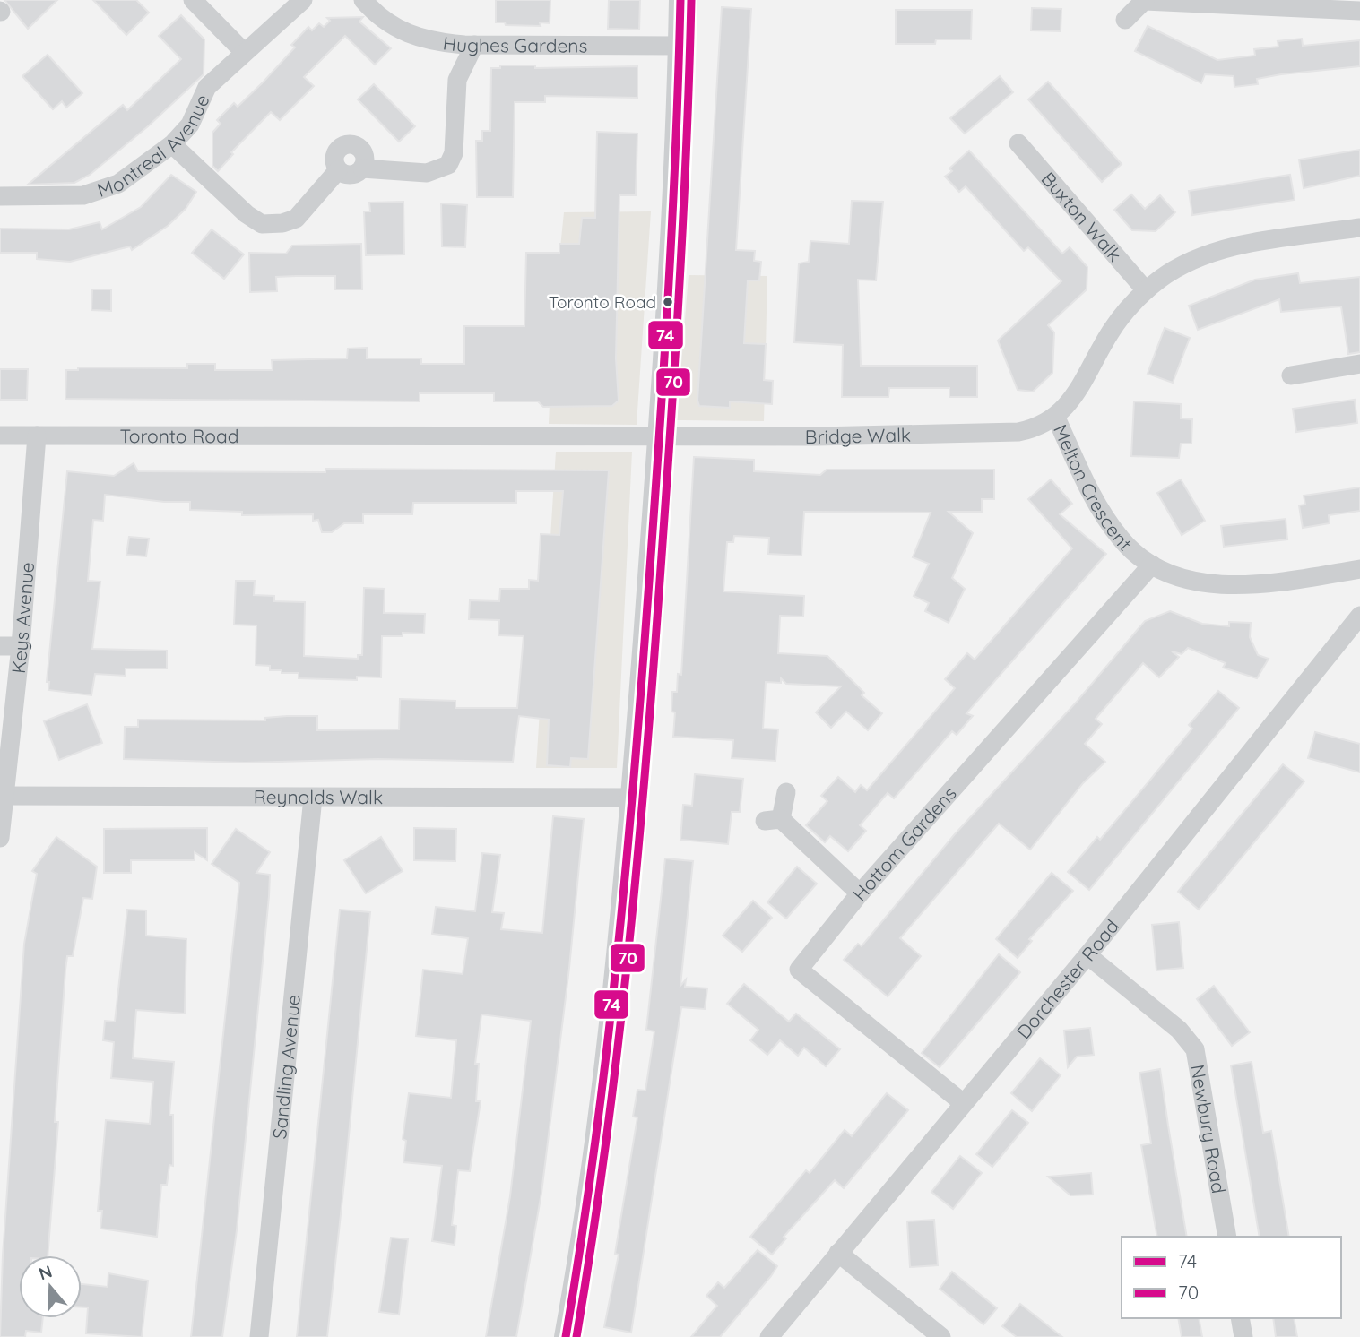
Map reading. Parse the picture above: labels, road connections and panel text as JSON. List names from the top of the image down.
{
  "streets": {
    "street": [
      "Hughes Gardens",
      "Montreal Avenue",
      "Buxton Walk",
      "Toronto Road",
      "Bridge Walk",
      "Melton Crescent",
      "Keys Avenue",
      "Reynolds Walk",
      "Hottom Gardens",
      "Dorchester Road",
      "Sandling Avenue",
      "Newbury Road"
    ]
  },
  "crossings": [
    ["Buxton Walk", "Melton Crescent"],
    ["Toronto Road", "Bridge Walk"],
    ["Toronto Road", "Keys Avenue"],
    ["Bridge Walk", "Melton Crescent"],
    ["Melton Crescent", "Hottom Gardens"],
    ["Keys Avenue", "Reynolds Walk"],
    ["Reynolds Walk", "Sandling Avenue"],
    ["Hottom Gardens", "Dorchester Road"],
    ["Dorchester Road", "Newbury Road"]
  ],
  "places": ["Toronto Road"],
  "lines": ["transit line 74", "transit line 70"],
  "legend": ["74", "70"],
  "north": "top"
}
